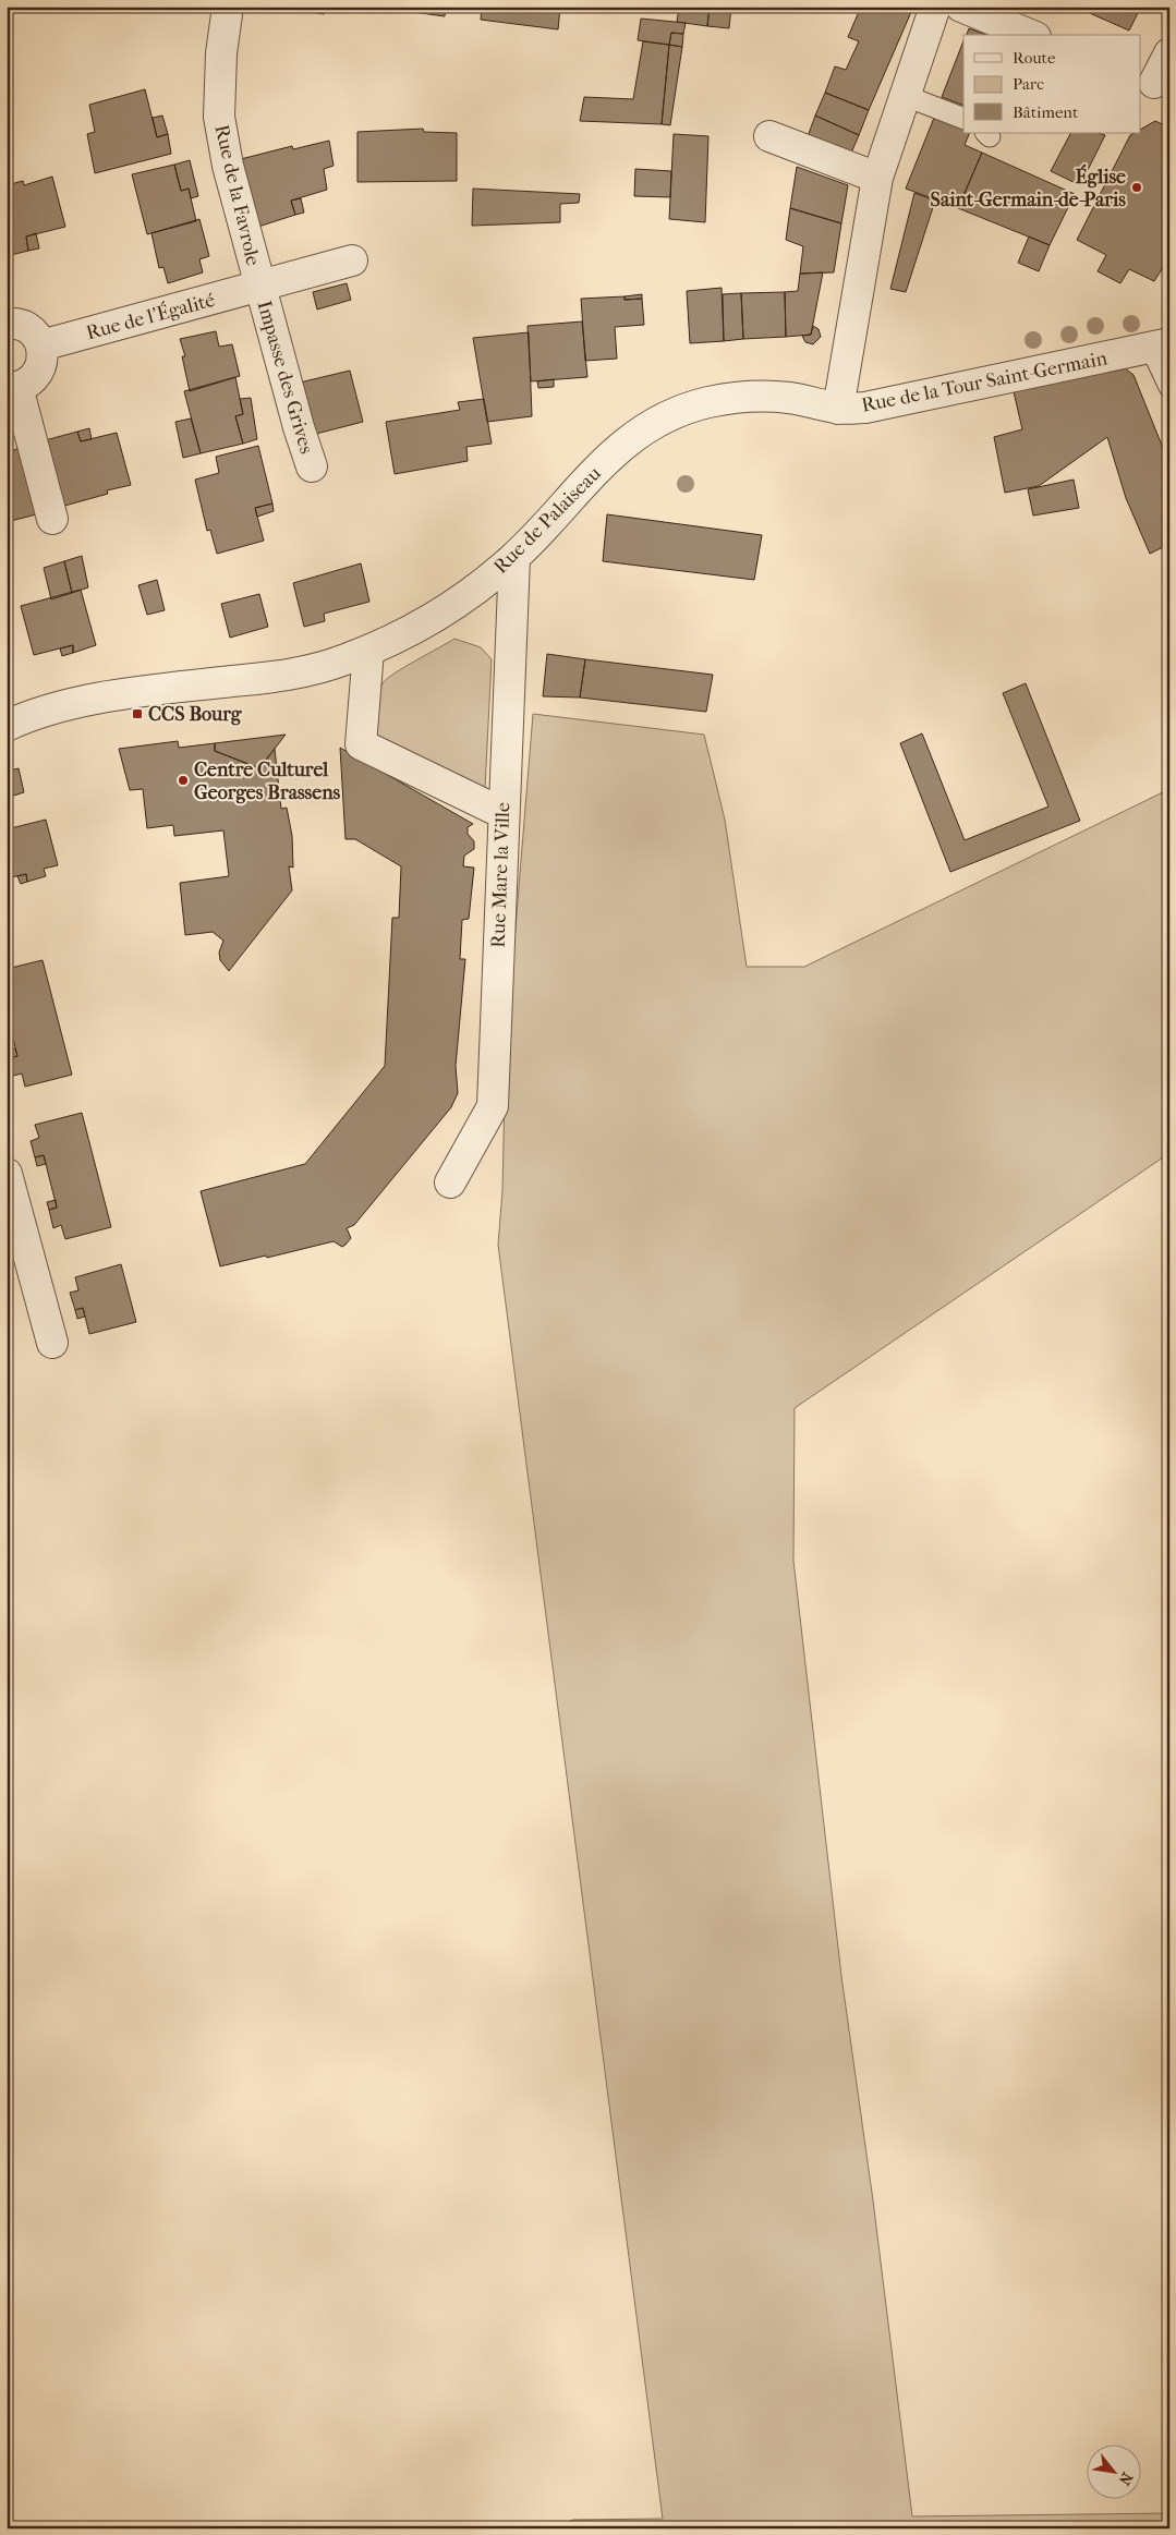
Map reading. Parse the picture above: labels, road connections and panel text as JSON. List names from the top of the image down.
{
  "streets": {
    "street": [
      "Rue de la Favrole",
      "Rue de l'Égalité",
      "Impasse des Grives",
      "Rue de la Tour Saint-Germain",
      "Rue de Palaiseau",
      "Rue Mare la Ville"
    ]
  },
  "crossings": [
    ["Rue de la Favrole", "Rue de l'Égalité"],
    ["Rue de la Favrole", "Impasse des Grives"],
    ["Rue de l'Égalité", "Impasse des Grives"],
    ["Rue de la Tour Saint-Germain", "Rue de Palaiseau"],
    ["Rue de Palaiseau", "Rue Mare la Ville"]
  ],
  "places": {
    "other": ["Église Saint-Germain-de-Paris", "Centre Culturel Georges Brassens"],
    "transit": ["CCS Bourg"]
  },
  "legend": ["Route", "Parc", "Bâtiment"],
  "north": "bottom right"
}
